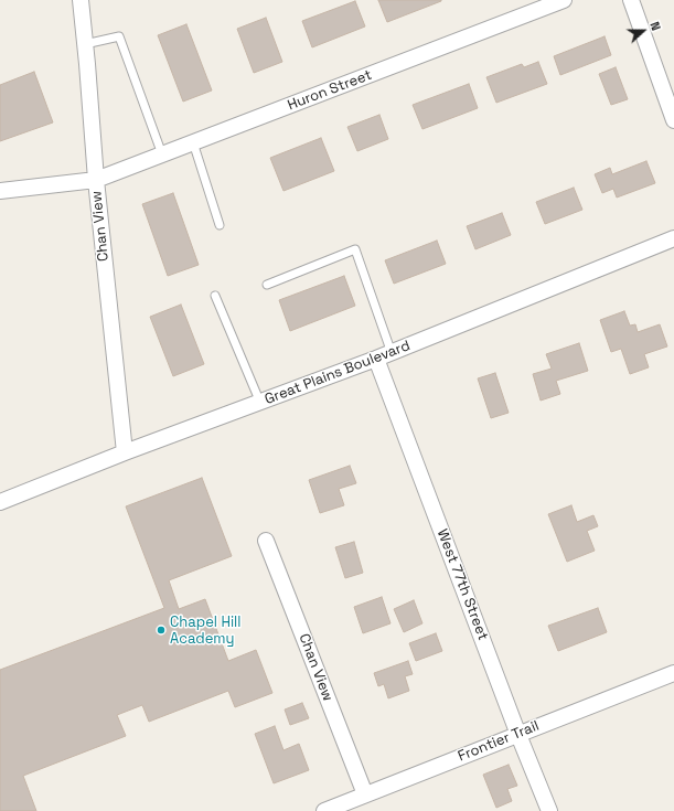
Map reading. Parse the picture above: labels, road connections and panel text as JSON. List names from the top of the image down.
{
  "streets": {
    "street": [
      "Huron Street",
      "Chan View",
      "Great Plains Boulevard",
      "West 77th Street",
      "Frontier Trail"
    ]
  },
  "crossings": [
    ["Huron Street", "Chan View"],
    ["Chan View", "Great Plains Boulevard"],
    ["Chan View", "Frontier Trail"],
    ["Great Plains Boulevard", "West 77th Street"],
    ["West 77th Street", "Frontier Trail"]
  ],
  "places": ["Chapel Hill Academy"],
  "north": "right"
}
